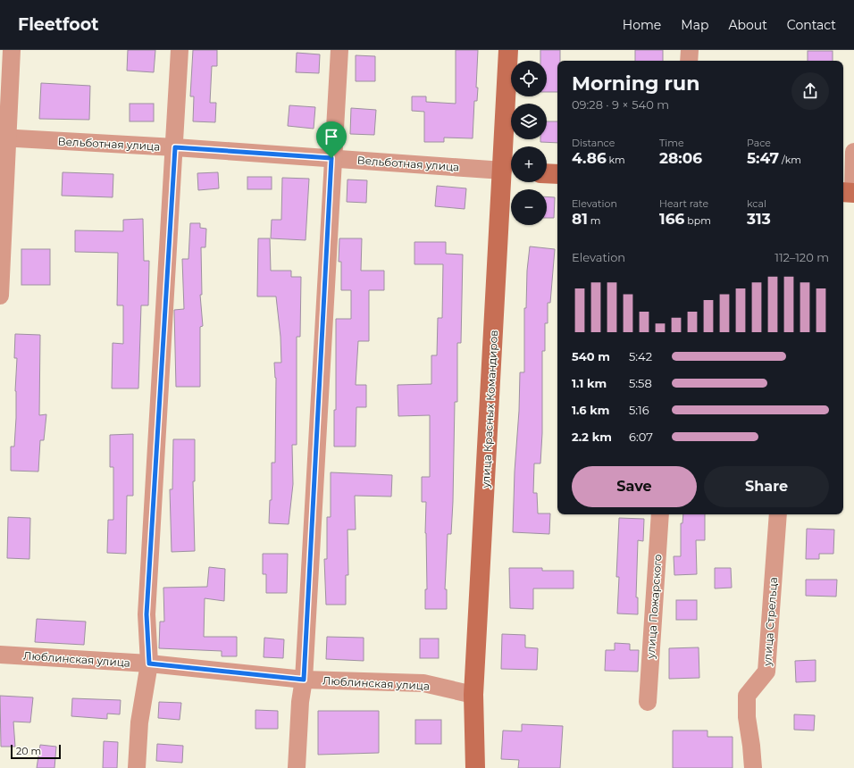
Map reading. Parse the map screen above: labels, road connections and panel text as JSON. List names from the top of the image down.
{
  "streets": {
    "street": [
      "Вельботная улица",
      "улица Красных Командиров",
      "улица Пожарского",
      "улица Стрельца",
      "Люблинская улица"
    ]
  },
  "crossings": [
    ["Вельботная улица", "улица Красных Командиров"],
    ["улица Красных Командиров", "Люблинская улица"]
  ],
  "scale_bar": "20 m",
  "page": {
    "header": "Fleetfoot",
    "nav": [
      "Home",
      "Map",
      "About",
      "Contact"
    ],
    "map_buttons": ["+", "−"],
    "heading": ["Morning run", "09:28 · 9 × 540 m"],
    "stats": [
      ["Distance", "4.86 km"],
      ["Time", "28:06"],
      ["Pace", "5:47 /km"],
      ["Elevation", "81 m"],
      ["Heart rate", "166 bpm"],
      ["kcal", "313"]
    ],
    "chart": ["Elevation", "112–120 m"],
    "list": [
      {
        "name": "540 m",
        "note": "5:42"
      },
      {
        "name": "1.1 km",
        "note": "5:58"
      },
      {
        "name": "1.6 km",
        "note": "5:16"
      },
      {
        "name": "2.2 km",
        "note": "6:07"
      }
    ],
    "buttons": ["Save", "Share"],
    "scale": "20 m"
  }
}
